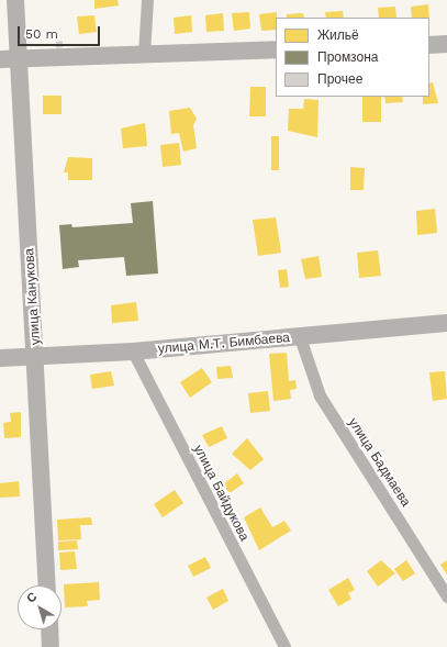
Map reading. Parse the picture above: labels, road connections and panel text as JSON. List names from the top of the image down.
{
  "streets": {
    "street": [
      "улица Канукова",
      "улица М.Т. Бимбаева",
      "улица Бадмаева",
      "улица Байдукова"
    ]
  },
  "crossings": [
    ["улица Канукова", "улица М.Т. Бимбаева"],
    ["улица М.Т. Бимбаева", "улица Бадмаева"],
    ["улица М.Т. Бимбаева", "улица Байдукова"]
  ],
  "legend": ["Жильё", "Промзона", "Прочее"],
  "scale_bar": "50 m",
  "north": "top left"
}
